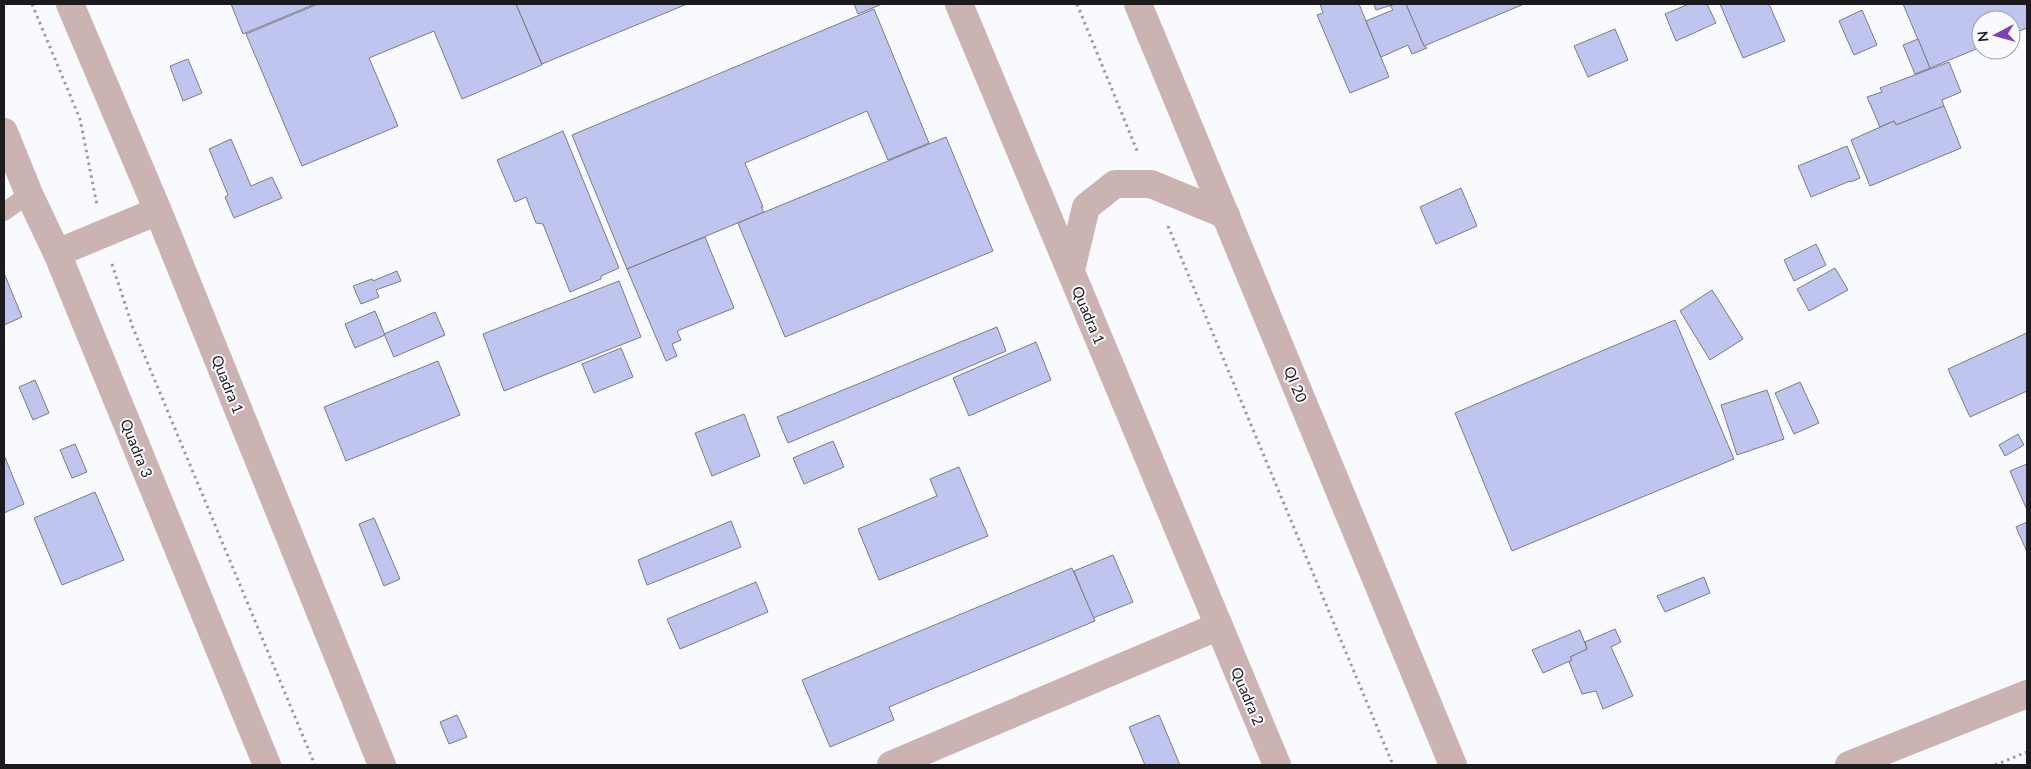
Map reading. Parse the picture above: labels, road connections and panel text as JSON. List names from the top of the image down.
{
  "streets": {
    "street": [
      "Quadra 1",
      "QI 20",
      "Quadra 3",
      "Quadra 2"
    ]
  },
  "crossings": [
    ["Quadra 1", "Quadra 2"]
  ],
  "north": "left"
}
